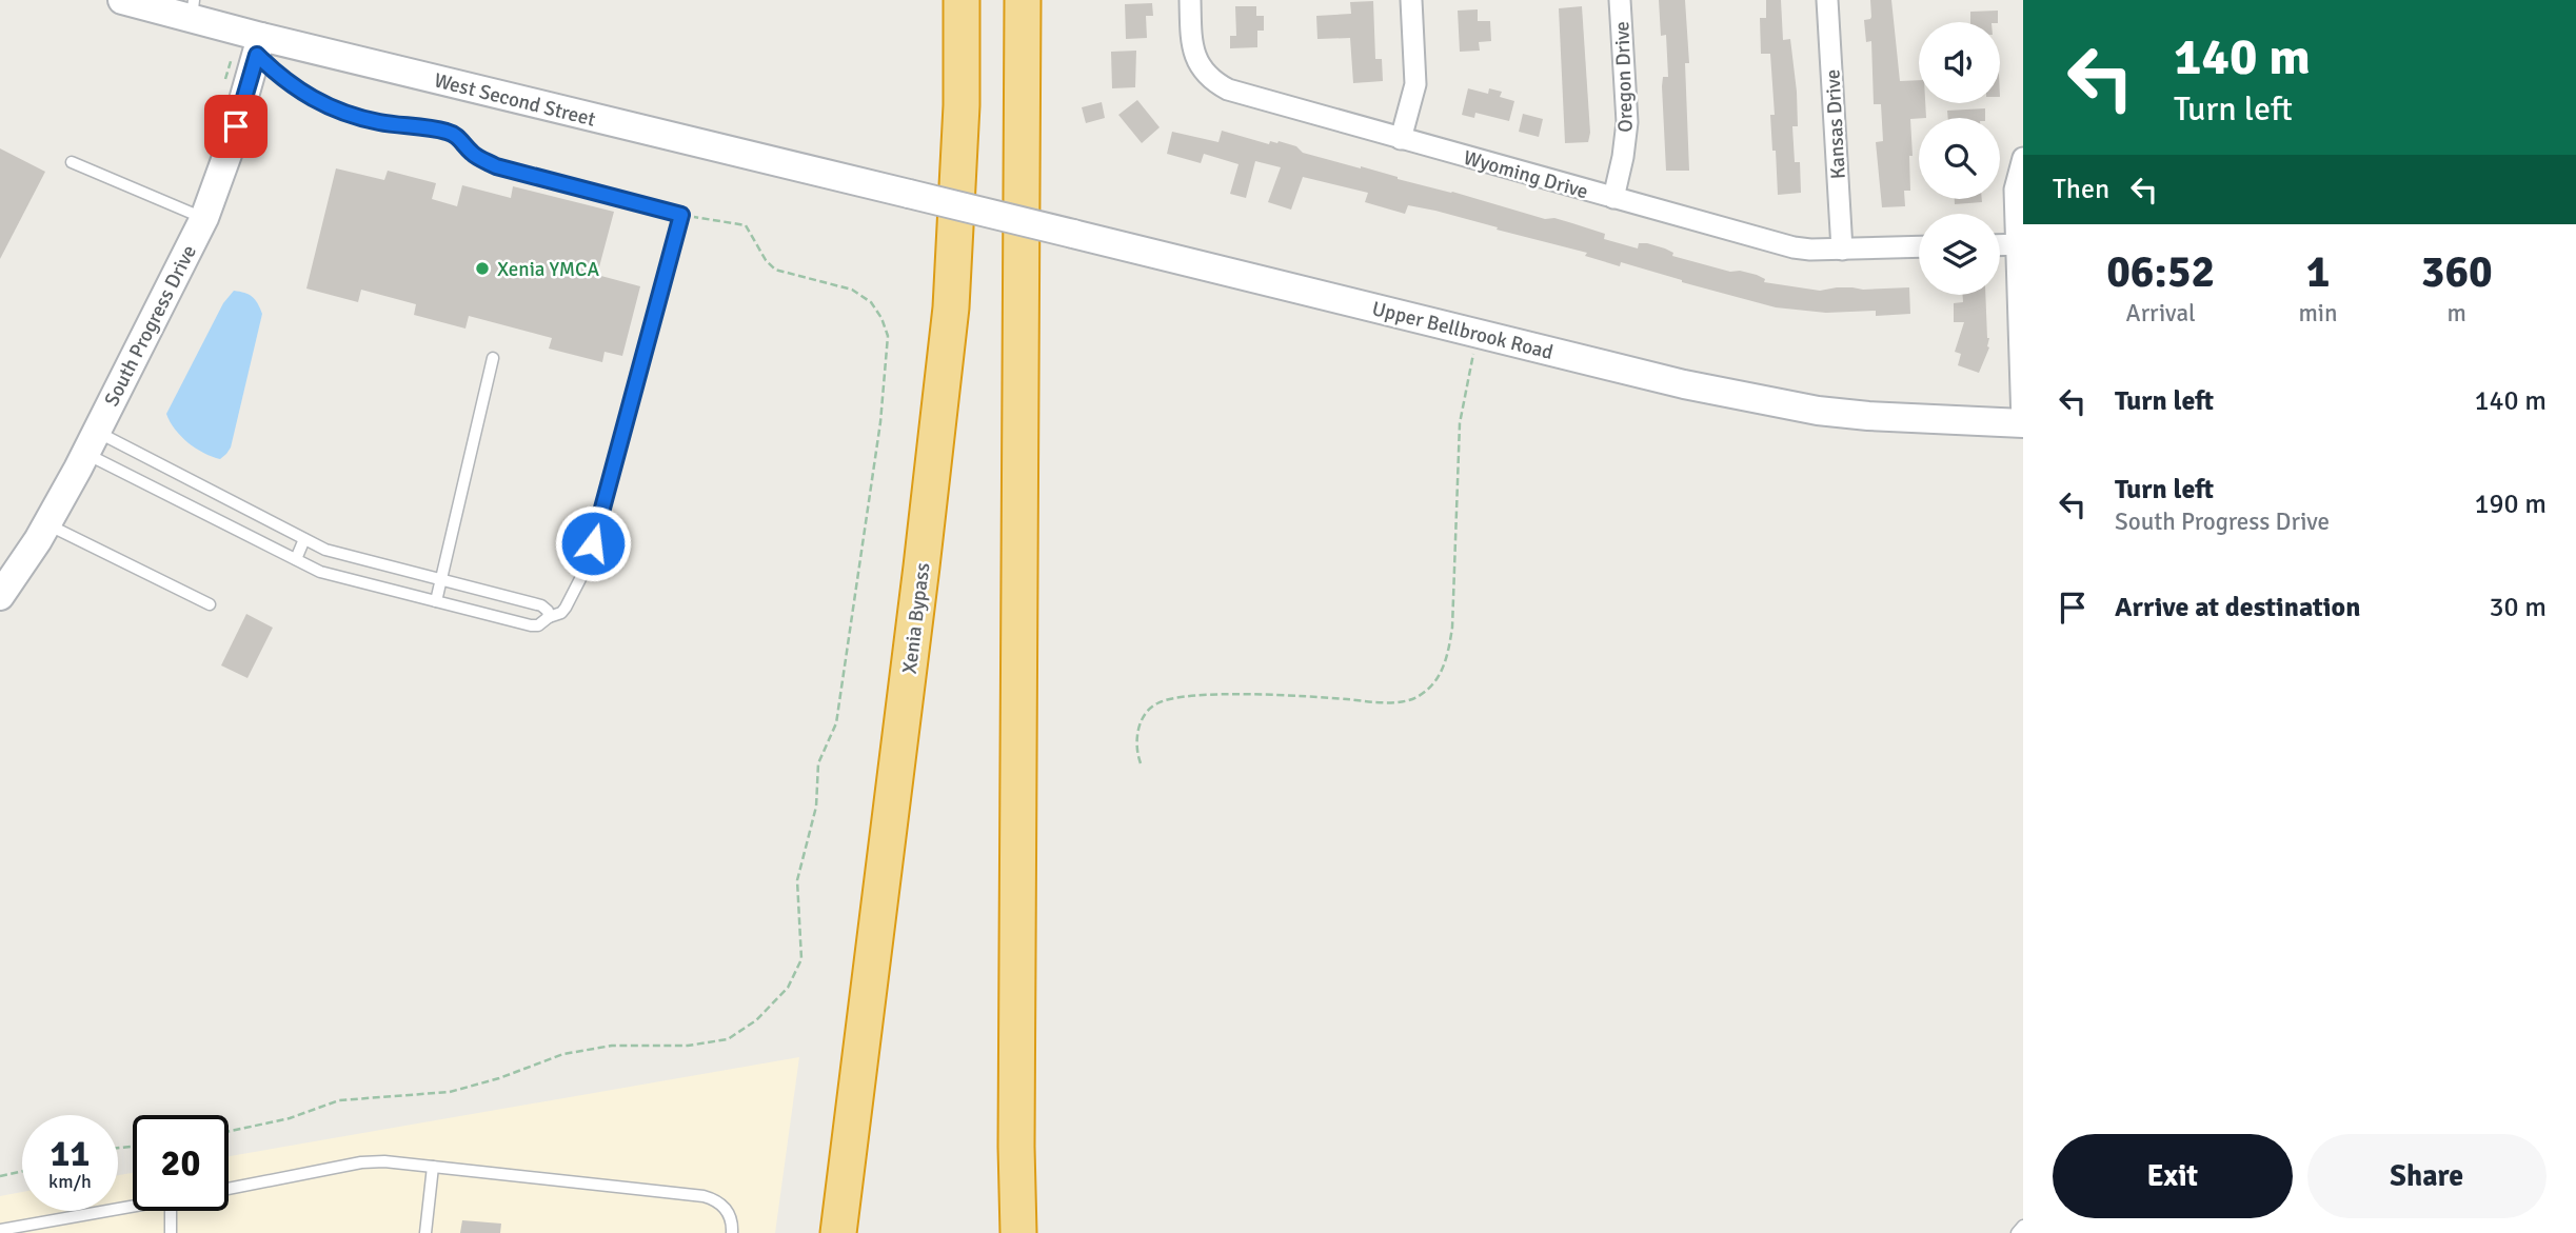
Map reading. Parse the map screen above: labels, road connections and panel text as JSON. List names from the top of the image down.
{
  "streets": {
    "highway": ["Xenia Bypass"],
    "main road": ["West Second Street", "South Progress Drive", "Upper Bellbrook Road"],
    "street": ["Oregon Drive", "Kansas Drive", "Wyoming Drive"]
  },
  "crossings": [
    ["Oregon Drive", "Wyoming Drive"],
    ["West Second Street", "South Progress Drive"],
    ["West Second Street", "Upper Bellbrook Road"],
    ["Kansas Drive", "Wyoming Drive"]
  ],
  "places": ["Xenia YMCA"],
  "page": {
    "turn": ["140 m", "Turn left"],
    "then": "Then",
    "eta": [
      "06:52",
      "Arrival",
      "1",
      "min",
      "360",
      "m"
    ],
    "list": [
      {
        "name": "Turn left",
        "value": "140 m"
      },
      {
        "name": "Turn left",
        "note": "South Progress Drive",
        "value": "190 m"
      },
      {
        "name": "Arrive at destination",
        "value": "30 m"
      }
    ],
    "speed": "11 km/h",
    "limit": "20",
    "buttons": ["Exit", "Share"]
  }
}
